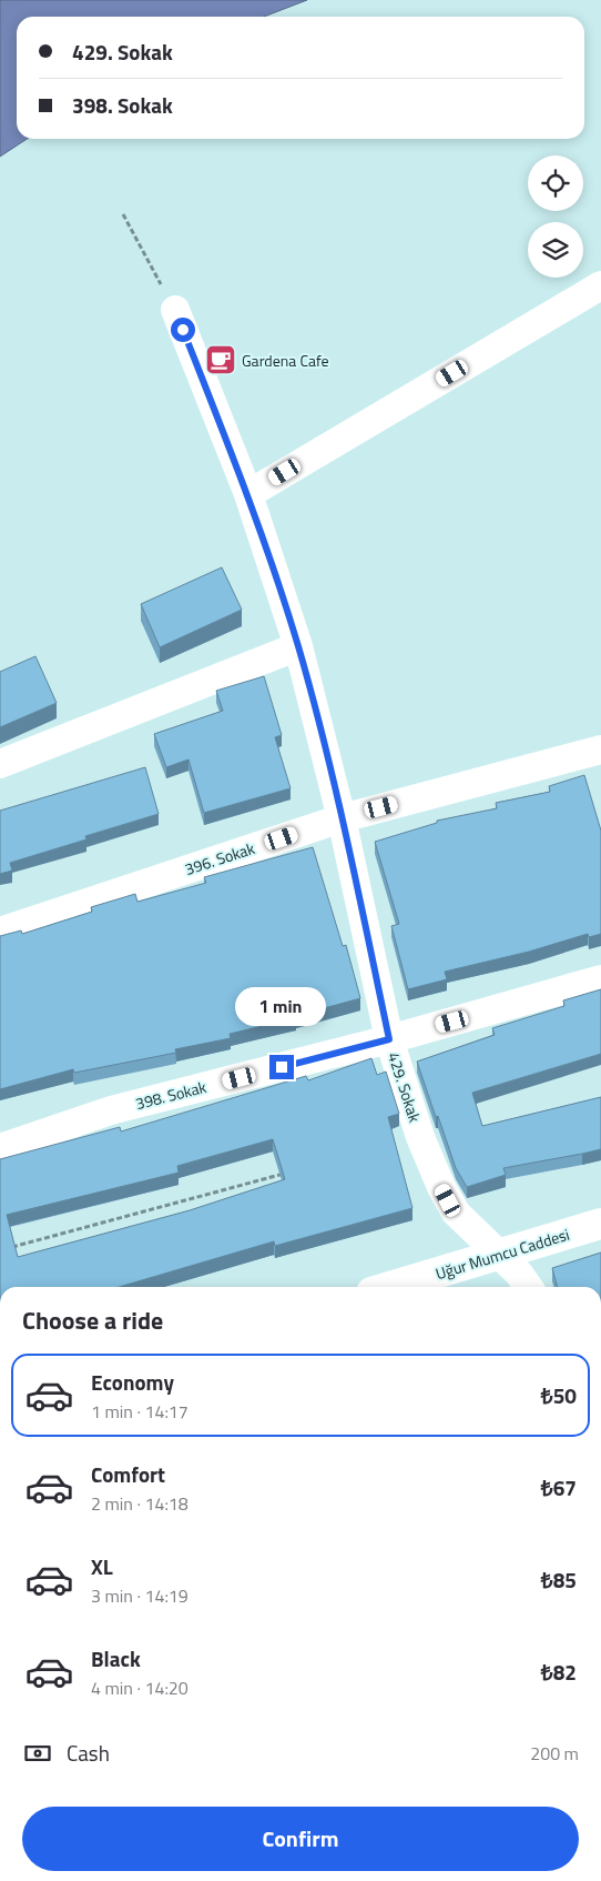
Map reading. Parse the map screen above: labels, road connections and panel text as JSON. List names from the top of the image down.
{
  "streets": {
    "street": [
      "396. Sokak",
      "429. Sokak",
      "398. Sokak",
      "Uğur Mumcu Caddesi"
    ]
  },
  "crossings": [
    ["396. Sokak", "429. Sokak"],
    ["429. Sokak", "398. Sokak"],
    ["429. Sokak", "Uğur Mumcu Caddesi"]
  ],
  "places": {
    "cafe": ["Gardena Cafe"]
  },
  "page": {
    "banner": ["429. Sokak", "398. Sokak"],
    "bubble": "1 min",
    "heading": "Choose a ride",
    "list": [
      {
        "name": "Economy",
        "note": "1 min · 14:17",
        "value": "₺50"
      },
      {
        "name": "Comfort",
        "note": "2 min · 14:18",
        "value": "₺67"
      },
      {
        "name": "XL",
        "note": "3 min · 14:19",
        "value": "₺85"
      },
      {
        "name": "Black",
        "note": "4 min · 14:20",
        "value": "₺82"
      }
    ],
    "pay": ["Cash", "200 m"],
    "buttons": "Confirm"
  }
}
